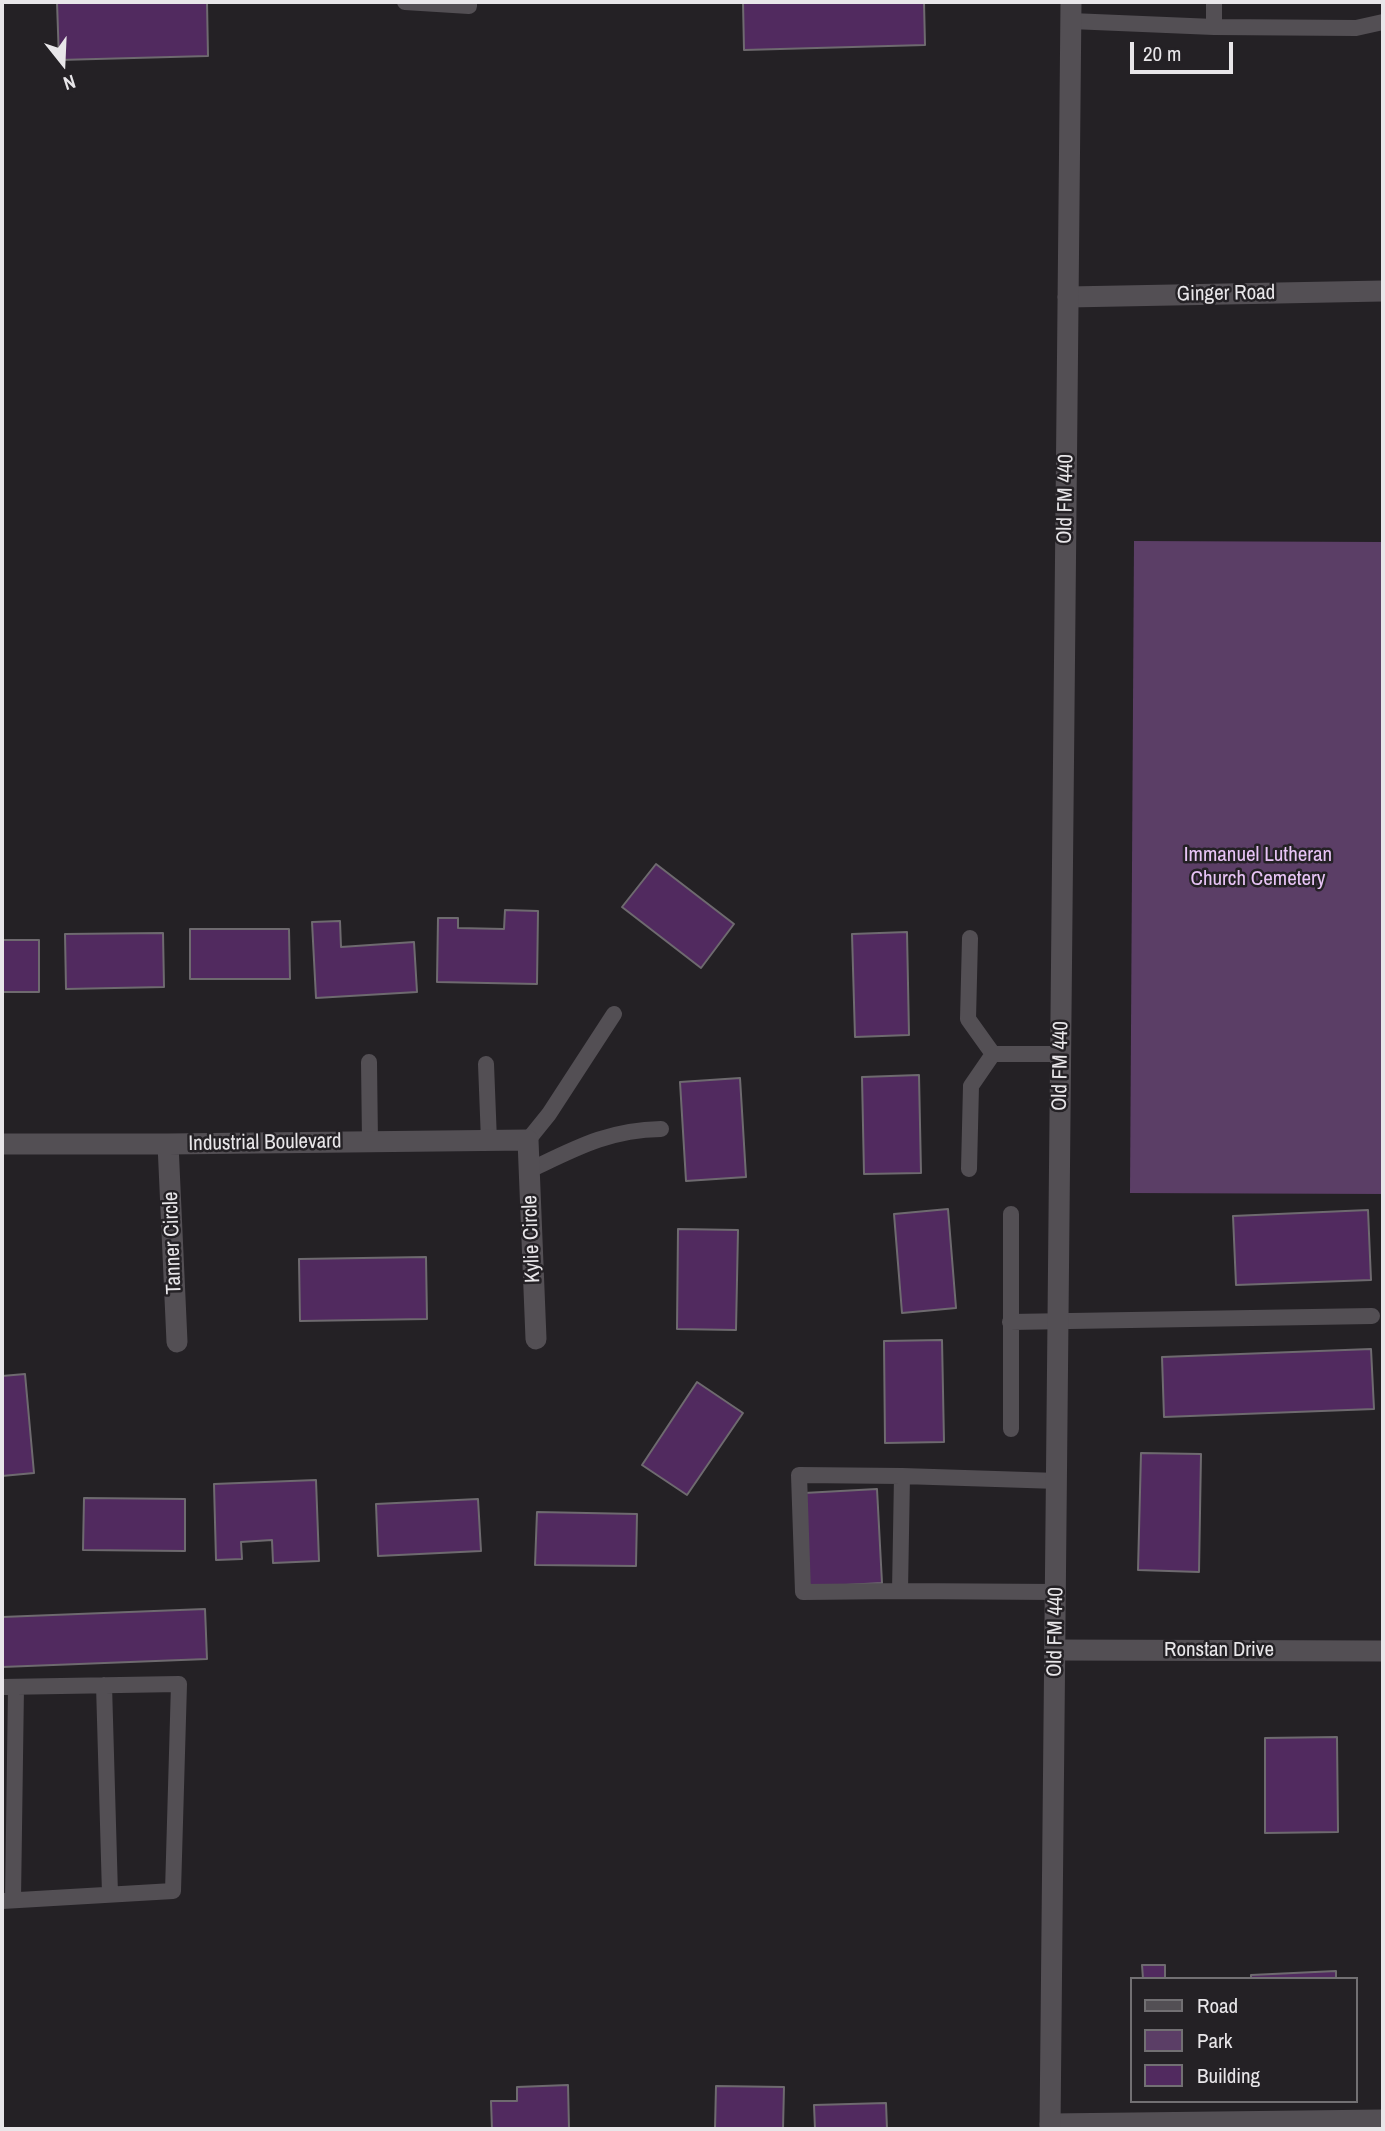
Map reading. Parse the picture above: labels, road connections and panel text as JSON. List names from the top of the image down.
{
  "streets": {
    "street": [
      "Ginger Road",
      "Old FM 440",
      "Industrial Boulevard",
      "Kylie Circle",
      "Tanner Circle",
      "Ronstan Drive"
    ]
  },
  "crossings": [
    ["Ginger Road", "Old FM 440"],
    ["Old FM 440", "Ronstan Drive"],
    ["Industrial Boulevard", "Kylie Circle"],
    ["Industrial Boulevard", "Tanner Circle"]
  ],
  "parks": ["Immanuel Lutheran Church Cemetery"],
  "legend": ["Road", "Park", "Building"],
  "scale_bar": "20 m",
  "north": "bottom"
}
